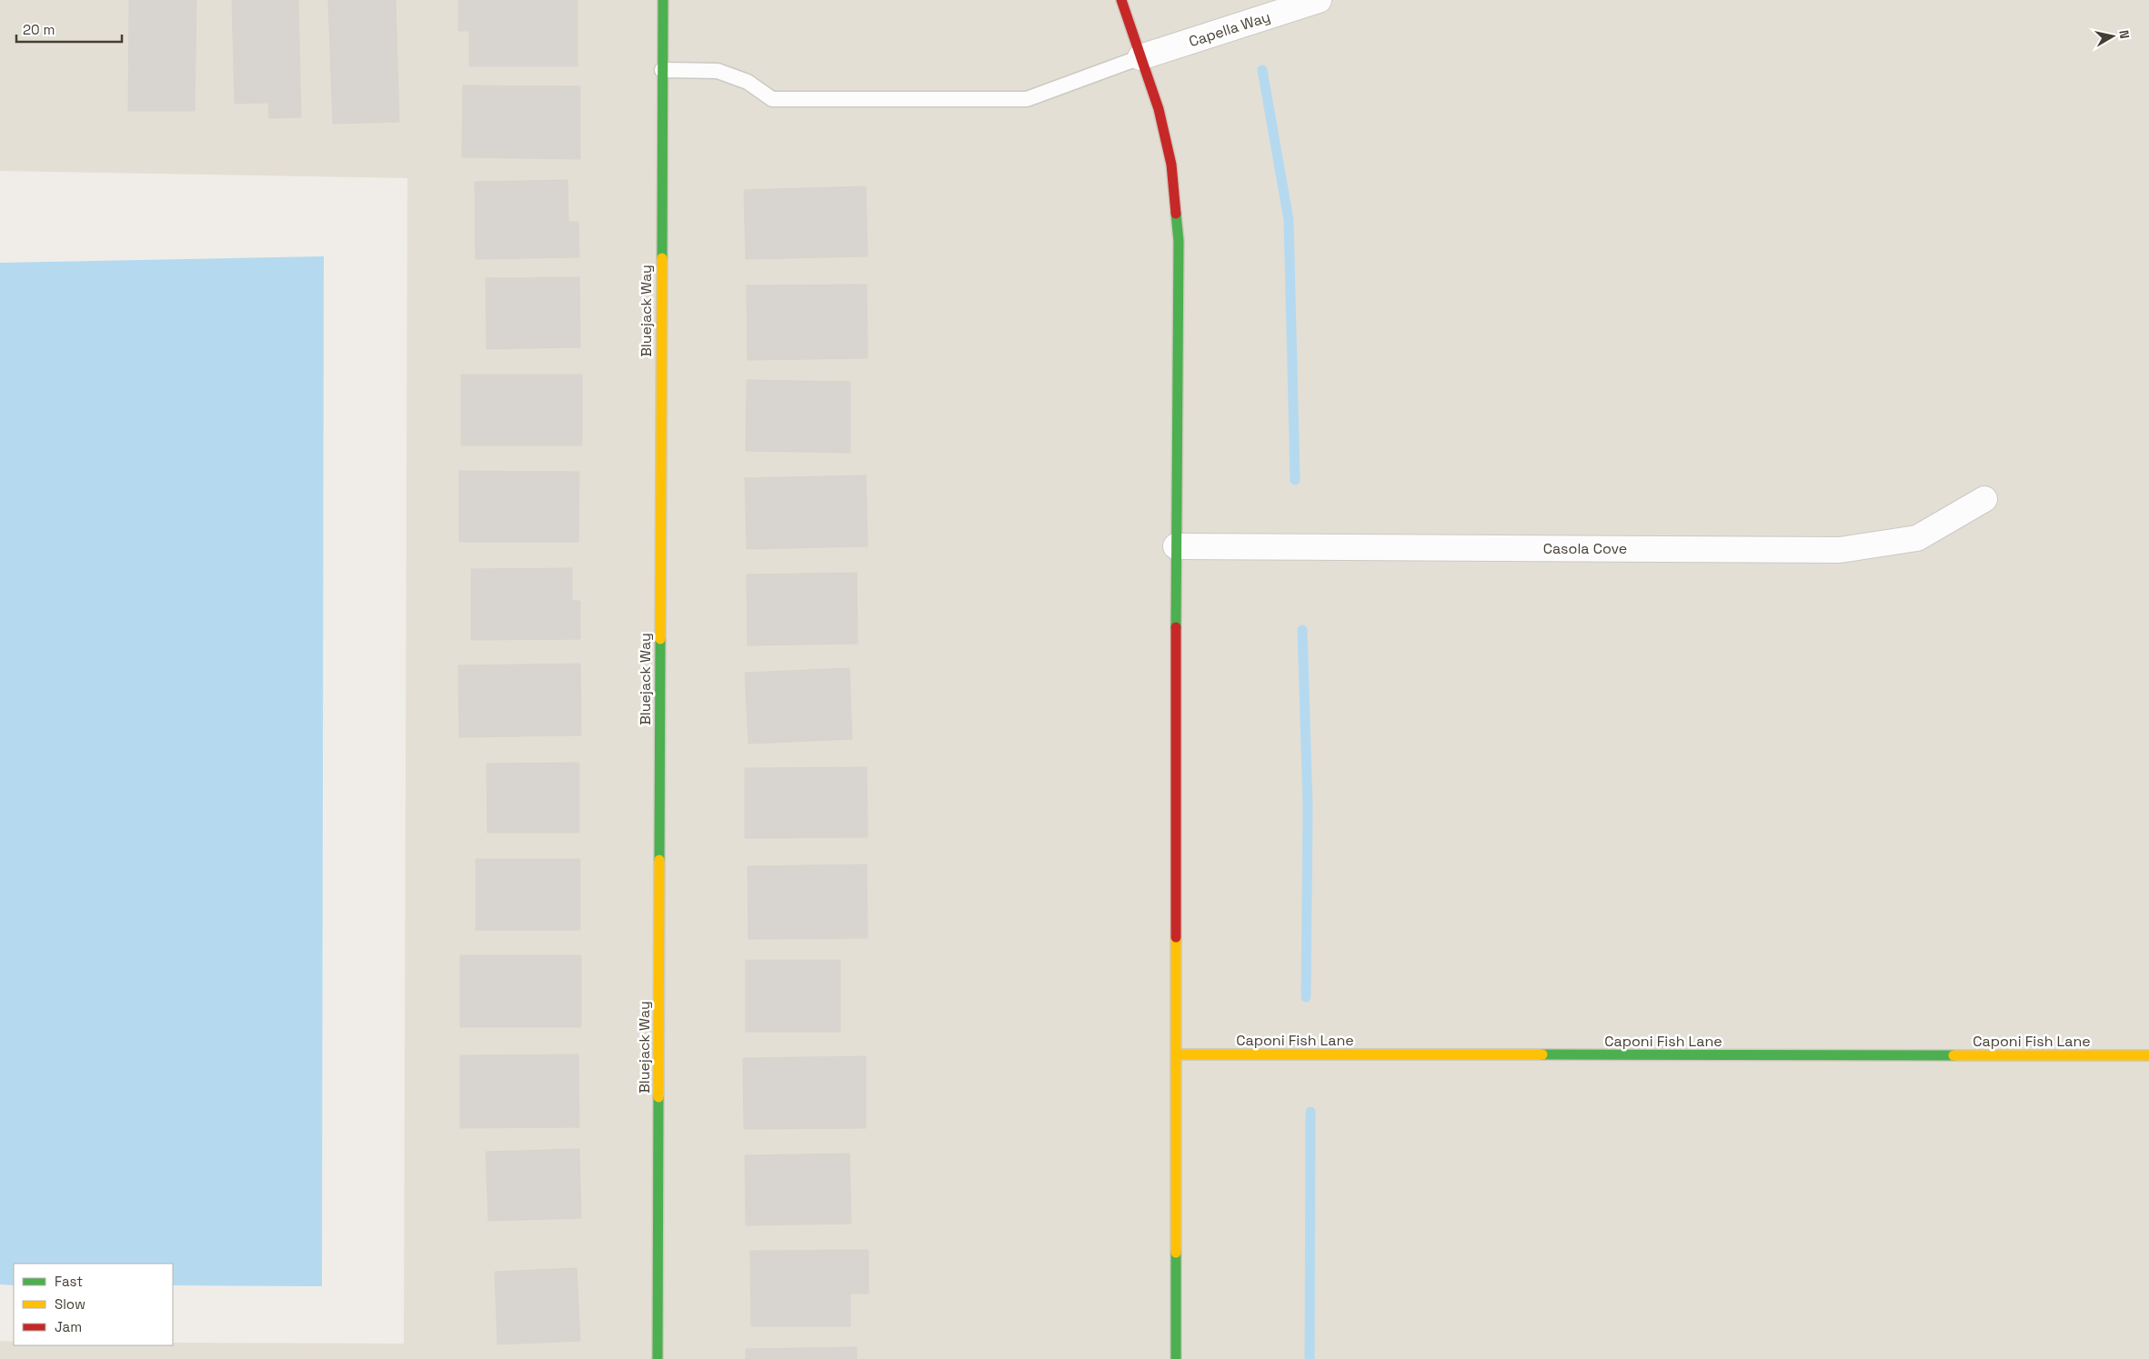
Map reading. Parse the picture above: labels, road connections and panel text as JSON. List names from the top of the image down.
{
  "streets": {
    "street": [
      "Capella Way",
      "Bluejack Way",
      "Casola Cove",
      "Caponi Fish Lane"
    ]
  },
  "legend": ["Fast", "Slow", "Jam"],
  "scale_bar": "20 m",
  "north": "right"
}
